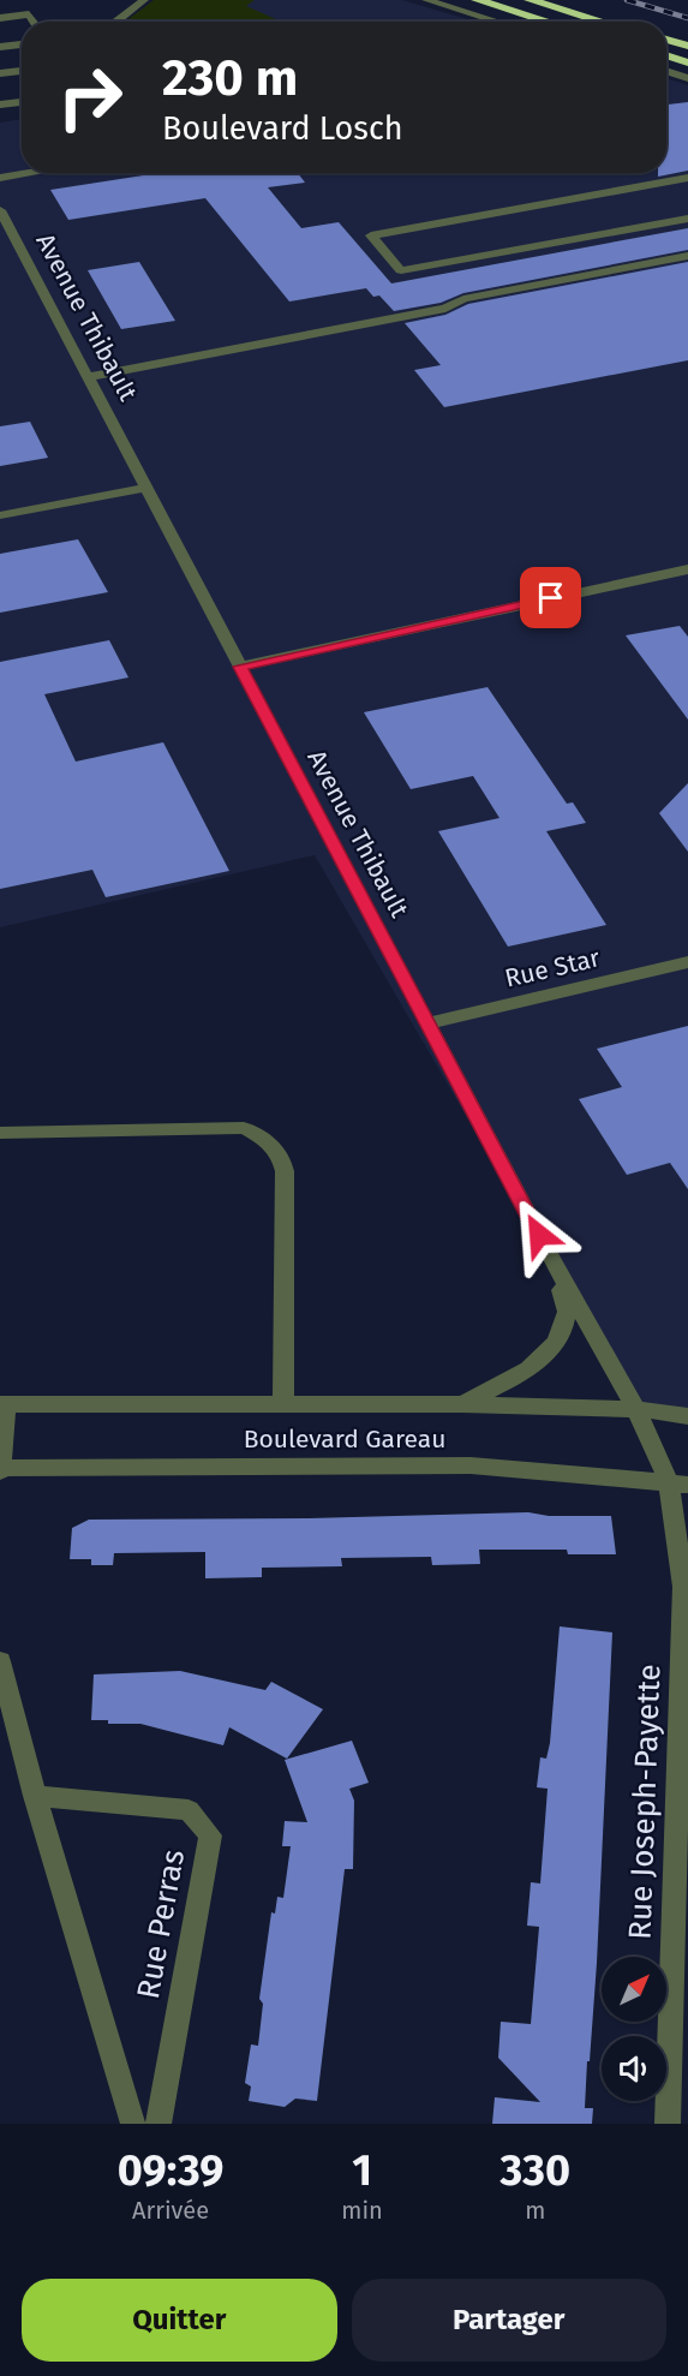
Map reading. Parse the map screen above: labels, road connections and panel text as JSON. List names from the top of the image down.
{
  "streets": {
    "street": [
      "Avenue Thibault",
      "Rue Star",
      "Boulevard Gareau",
      "Rue Joseph-Payette",
      "Rue Perras"
    ]
  },
  "crossings": [
    ["Avenue Thibault", "Rue Star"],
    ["Avenue Thibault", "Boulevard Gareau"],
    ["Avenue Thibault", "Rue Joseph-Payette"],
    ["Boulevard Gareau", "Rue Joseph-Payette"]
  ],
  "north": "top right",
  "page": {
    "turn": ["230 m", "Boulevard Losch"],
    "eta": [
      "09:39",
      "Arrivée",
      "1",
      "min",
      "330",
      "m"
    ],
    "buttons": ["Quitter", "Partager"]
  }
}
